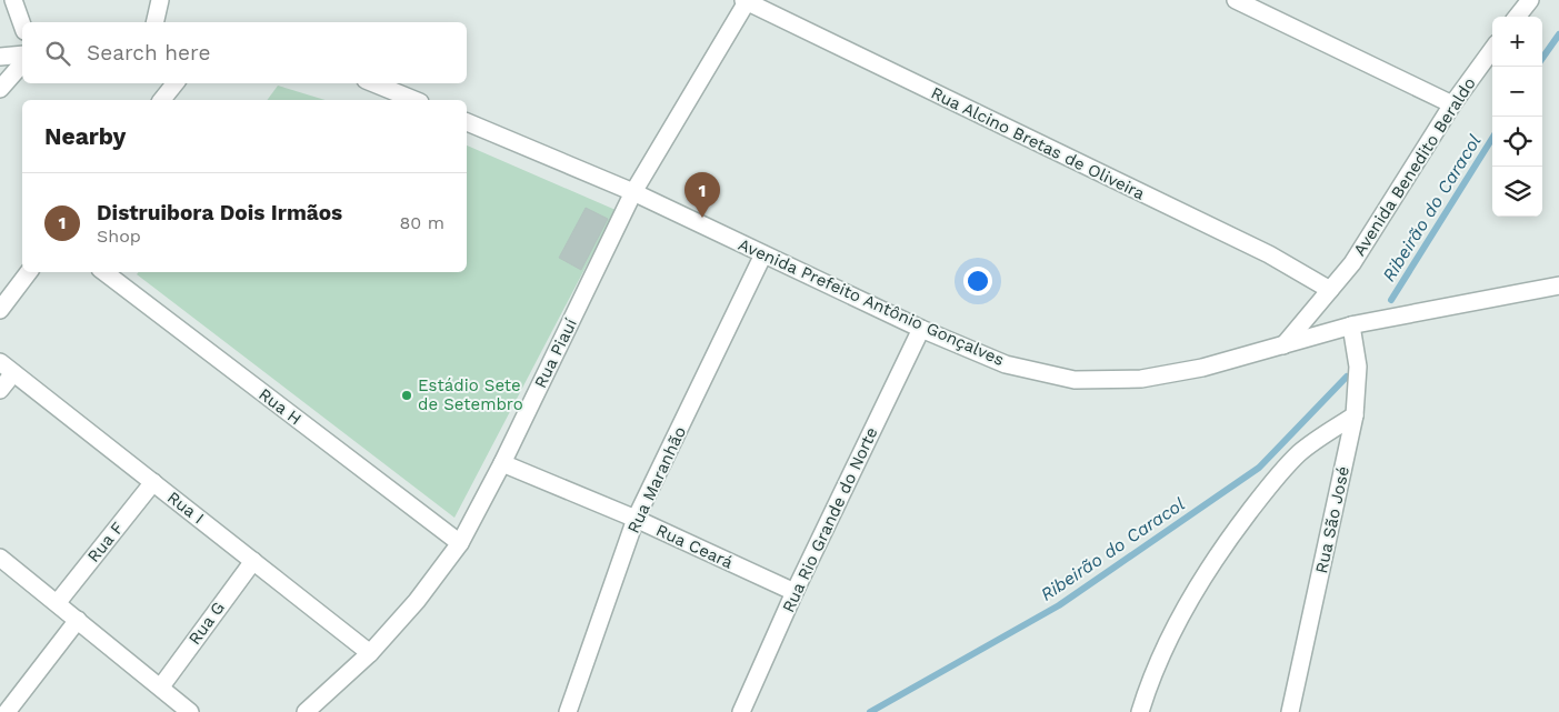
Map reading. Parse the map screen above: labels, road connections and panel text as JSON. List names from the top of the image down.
{
  "streets": {
    "street": [
      "Rua Alcino Bretas de Oliveira",
      "Avenida Benedito Beraldo",
      "Avenida Prefeito Antônio Gonçalves",
      "Rua Piauí",
      "Rua H",
      "Rua Maranhão",
      "Rua I",
      "Rua Rio Grande do Norte",
      "Rua São José",
      "Rua F",
      "Rua Ceará",
      "Rua G"
    ]
  },
  "crossings": [
    ["Rua Alcino Bretas de Oliveira", "Avenida Benedito Beraldo"],
    ["Rua Alcino Bretas de Oliveira", "Rua Piauí"],
    ["Avenida Benedito Beraldo", "Avenida Prefeito Antônio Gonçalves"],
    ["Avenida Prefeito Antônio Gonçalves", "Rua Piauí"],
    ["Avenida Prefeito Antônio Gonçalves", "Rua Maranhão"],
    ["Avenida Prefeito Antônio Gonçalves", "Rua Rio Grande do Norte"],
    ["Avenida Prefeito Antônio Gonçalves", "Rua São José"],
    ["Rua Piauí", "Rua H"],
    ["Rua Piauí", "Rua I"],
    ["Rua Piauí", "Rua Ceará"],
    ["Rua Maranhão", "Rua Ceará"],
    ["Rua I", "Rua F"],
    ["Rua I", "Rua G"],
    ["Rua Rio Grande do Norte", "Rua Ceará"]
  ],
  "water": ["Ribeirão do Caracol"],
  "places": ["Estádio Sete de Setembro"],
  "page": {
    "map_buttons": ["+", "−"],
    "search": "Search here",
    "heading": "Nearby",
    "pins": "1",
    "list": [
      {
        "mark": "1",
        "name": "Distruibora Dois Irmãos",
        "note": "Shop",
        "value": "80 m"
      }
    ]
  }
}
